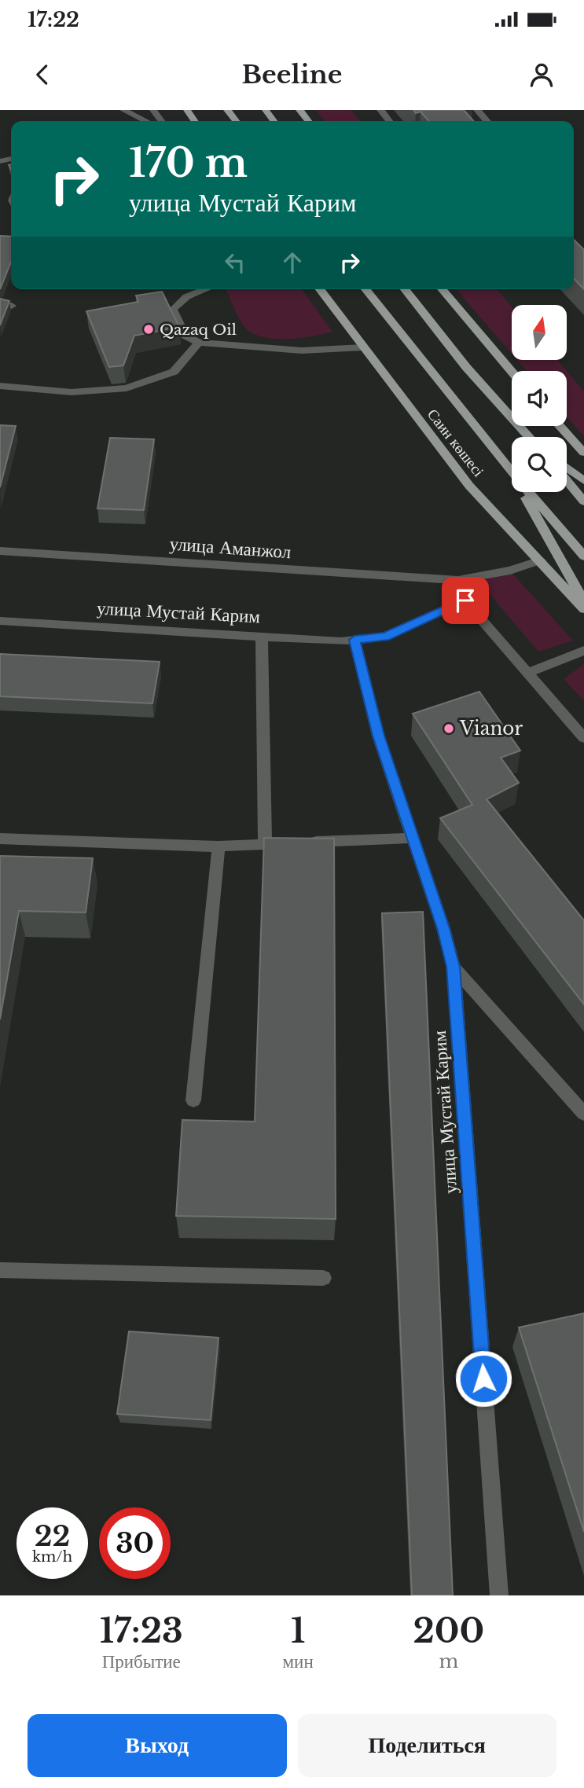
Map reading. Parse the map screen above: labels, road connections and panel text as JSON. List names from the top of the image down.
{
  "streets": {
    "main road": ["Саин көшесі"],
    "street": ["улица Аманжол", "улица Мустай Карим"]
  },
  "crossings": [
    ["Саин көшесі", "улица Аманжол"]
  ],
  "places": ["Qazaq Oil", "Vianor"],
  "north": "top",
  "page": {
    "status": "17:22",
    "header": "Beeline",
    "turn": ["170 m", "улица Мустай Карим"],
    "speed": "22 km/h",
    "limit": "30",
    "eta": [
      "17:23",
      "Прибытие",
      "1",
      "мин",
      "200",
      "m"
    ],
    "buttons": ["Выход", "Поделиться"]
  }
}
